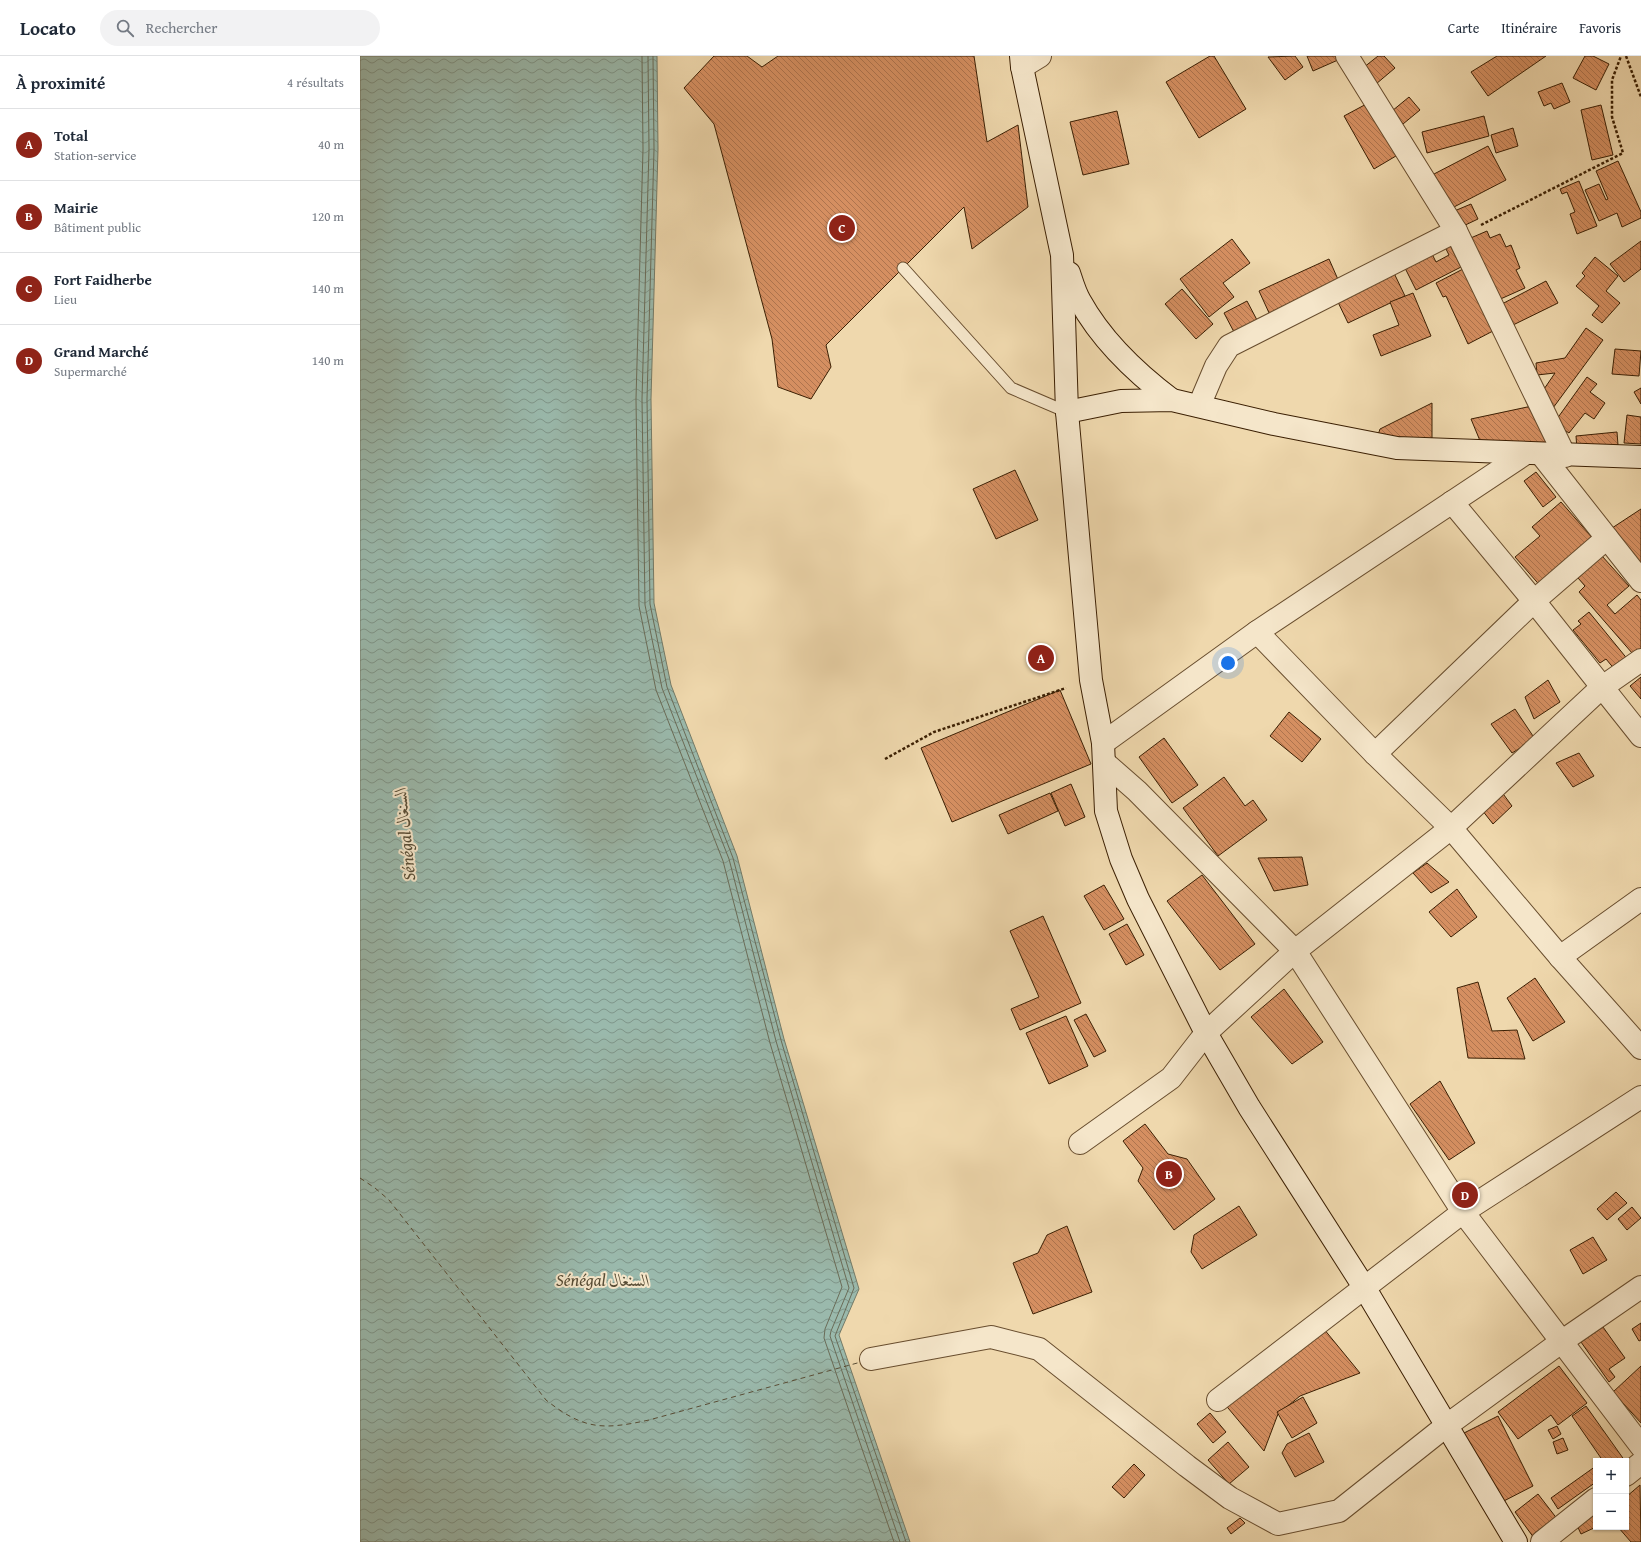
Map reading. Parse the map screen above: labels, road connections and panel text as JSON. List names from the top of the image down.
{
  "water": ["Sénégal السنغال"],
  "page": {
    "header": "Locato",
    "search": "Rechercher",
    "nav": ["Carte", "Itinéraire", "Favoris"],
    "heading": ["À proximité", "4 résultats"],
    "list": [
      {
        "mark": "A",
        "name": "Total",
        "note": "Station-service",
        "value": "40 m"
      },
      {
        "mark": "B",
        "name": "Mairie",
        "note": "Bâtiment public",
        "value": "120 m"
      },
      {
        "mark": "C",
        "name": "Fort Faidherbe",
        "note": "Lieu",
        "value": "140 m"
      },
      {
        "mark": "D",
        "name": "Grand Marché",
        "note": "Supermarché",
        "value": "140 m"
      }
    ],
    "pins": [
      "C",
      "A",
      "B",
      "D"
    ],
    "map_buttons": ["+", "−"]
  }
}
